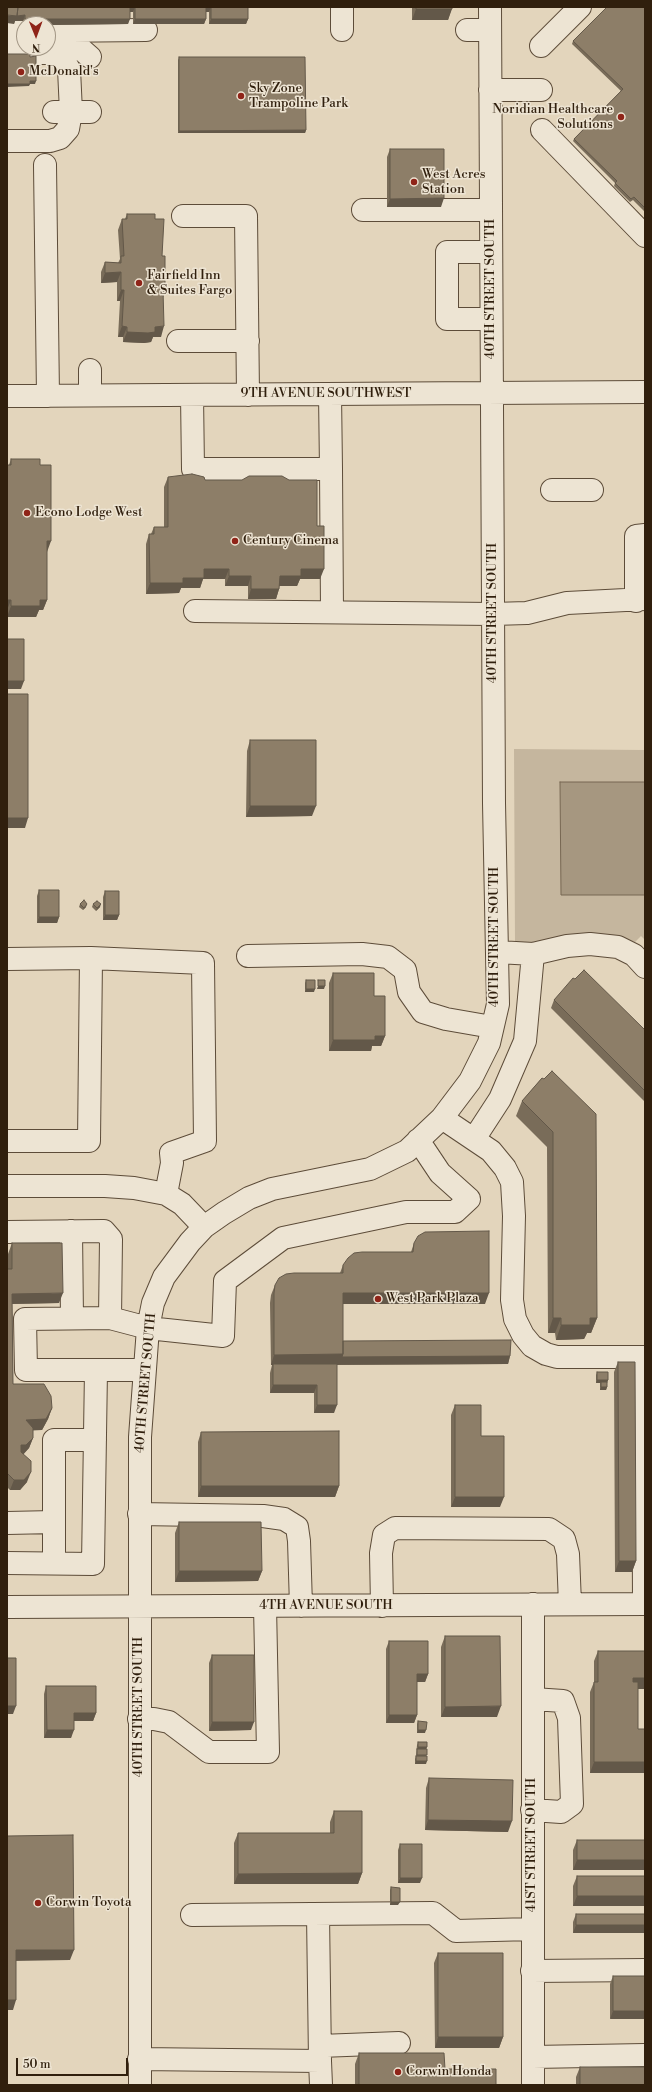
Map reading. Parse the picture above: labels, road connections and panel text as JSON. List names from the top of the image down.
{
  "streets": {
    "street": [
      "40TH STREET SOUTH",
      "9TH AVENUE SOUTHWEST",
      "4TH AVENUE SOUTH",
      "41ST STREET SOUTH"
    ]
  },
  "crossings": [
    ["40TH STREET SOUTH", "9TH AVENUE SOUTHWEST"],
    ["40TH STREET SOUTH", "4TH AVENUE SOUTH"],
    ["4TH AVENUE SOUTH", "41ST STREET SOUTH"]
  ],
  "places": [
    "McDonald's",
    "Sky Zone Trampoline Park",
    "Noridian Healthcare Solutions",
    "West Acres Station",
    "Fairfield Inn & Suites Fargo",
    "Econo Lodge West",
    "Century Cinema",
    "West Park Plaza",
    "Corwin Toyota",
    "Corwin Honda"
  ],
  "scale_bar": "50 m",
  "north": "bottom"
}
